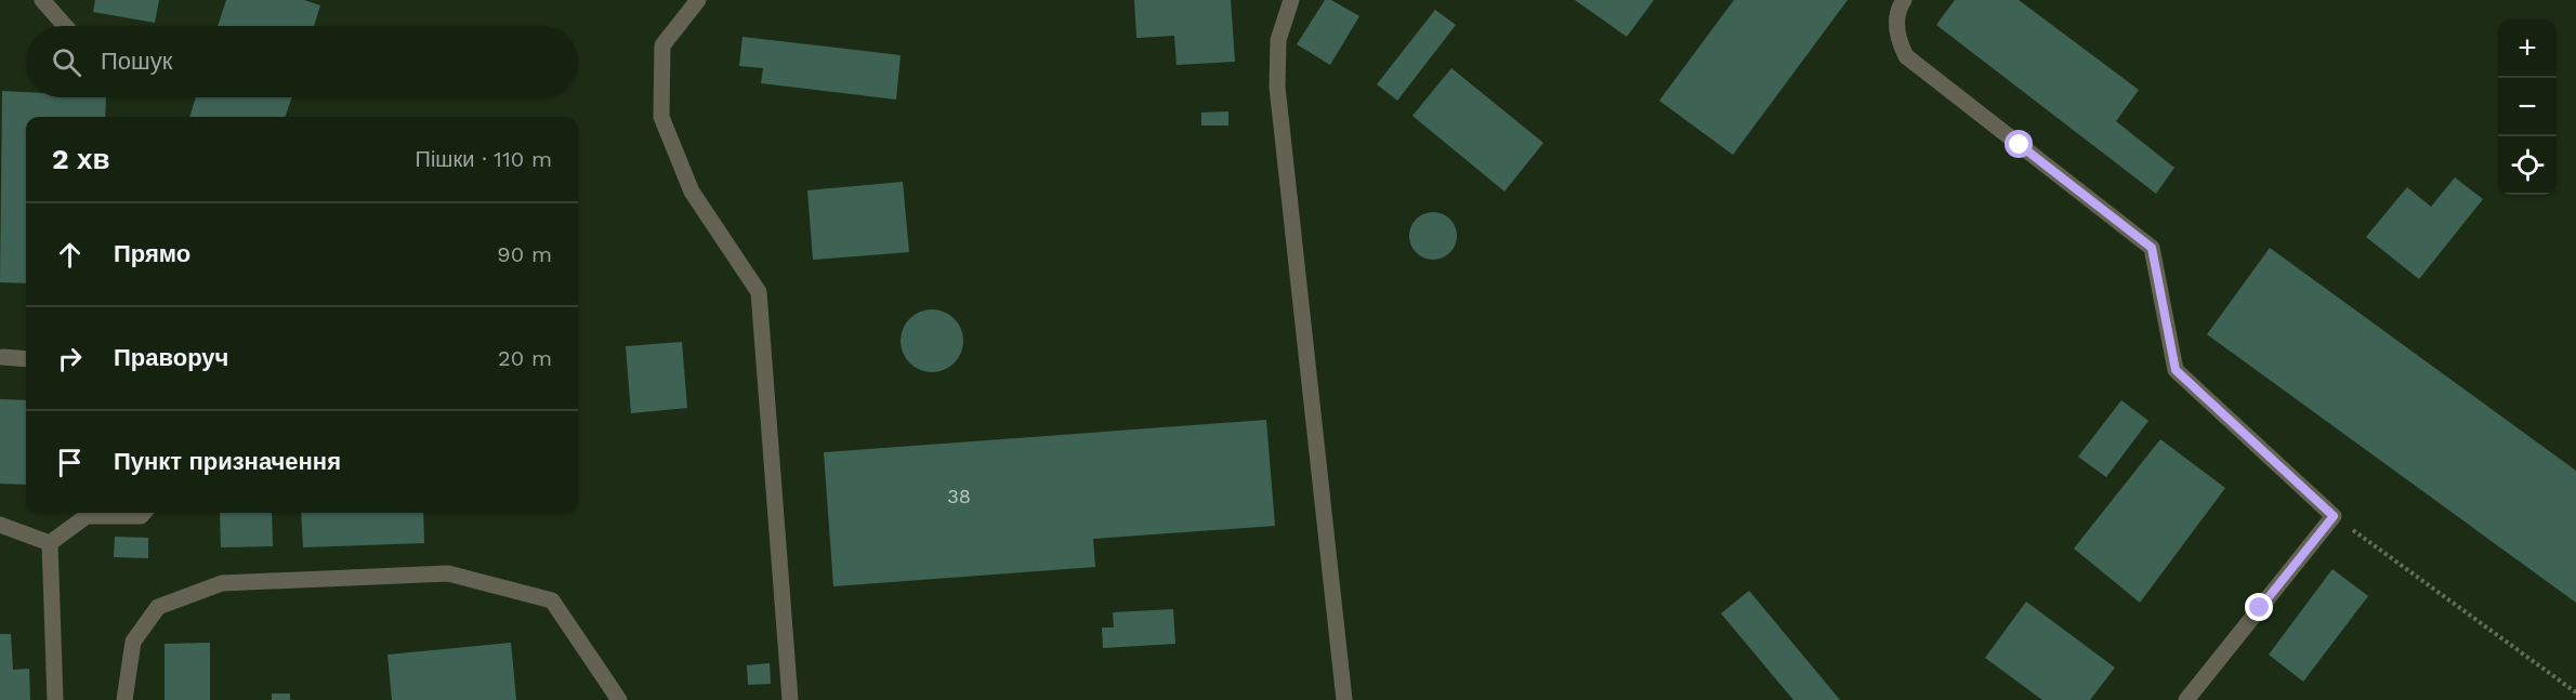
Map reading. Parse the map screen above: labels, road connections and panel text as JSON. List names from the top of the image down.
{
  "house_numbers": ["38"],
  "page": {
    "map_buttons": ["+", "−"],
    "search": "Пошук",
    "heading": ["2 хв", "Пішки · 110 m"],
    "list": [
      ["Прямо", "90 m"],
      ["Праворуч", "20 m"],
      "Пункт призначення"
    ]
  }
}
